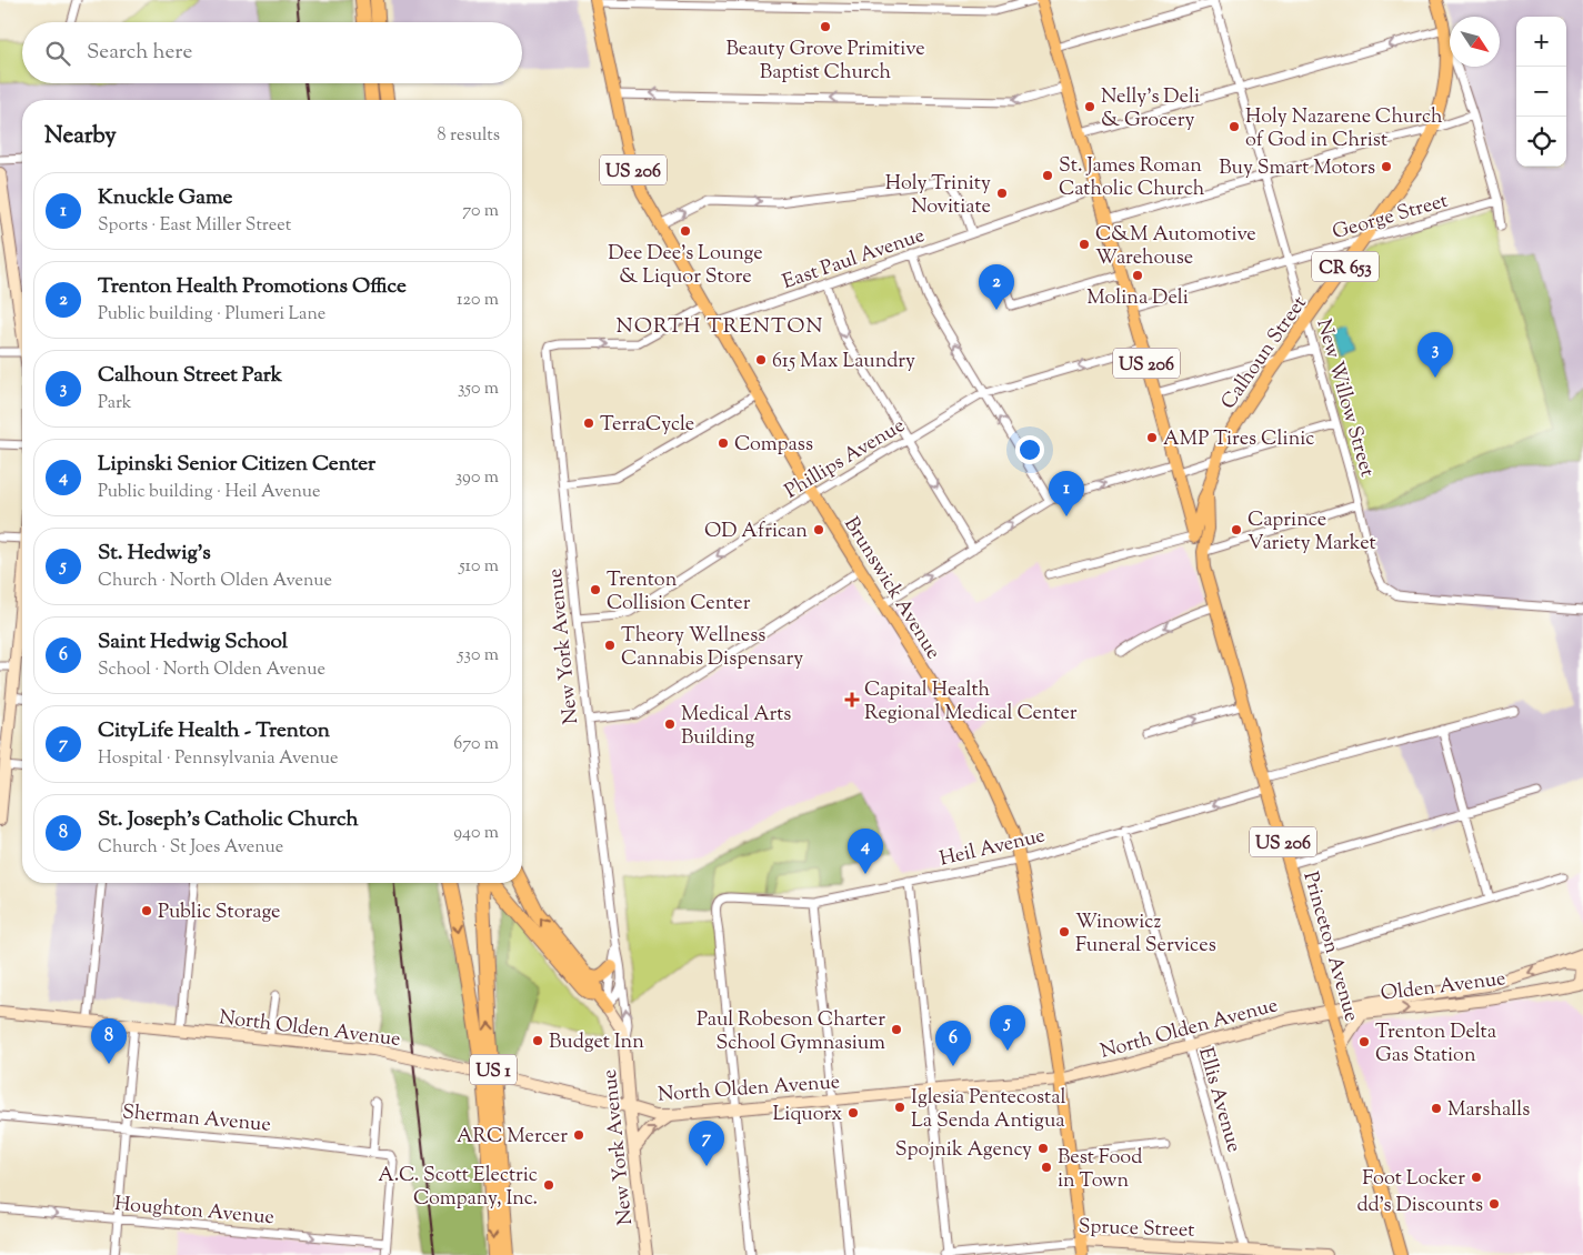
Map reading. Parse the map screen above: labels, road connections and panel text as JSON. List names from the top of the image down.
{
  "streets": {
    "highway": ["US 1"],
    "main road": [
      "US 206",
      "CR 653",
      "Calhoun Street",
      "Brunswick Avenue",
      "New York Avenue",
      "Princeton Avenue",
      "Olden Avenue",
      "North Olden Avenue",
      "Spruce Street"
    ],
    "street": [
      "George Street",
      "East Paul Avenue",
      "New Willow Street",
      "Phillips Avenue",
      "Heil Avenue",
      "Ellis Avenue",
      "Sherman Avenue",
      "Houghton Avenue"
    ]
  },
  "crossings": [
    ["US 206", "George Street"],
    ["US 206", "East Paul Avenue"],
    ["US 206", "Calhoun Street"],
    ["US 206", "Phillips Avenue"],
    ["US 206", "Princeton Avenue"],
    ["George Street", "Calhoun Street"],
    ["George Street", "New Willow Street"],
    ["East Paul Avenue", "Brunswick Avenue"],
    ["Calhoun Street", "New Willow Street"],
    ["Calhoun Street", "Princeton Avenue"],
    ["Phillips Avenue", "Brunswick Avenue"],
    ["Phillips Avenue", "New York Avenue"],
    ["Brunswick Avenue", "New York Avenue"],
    ["Brunswick Avenue", "Heil Avenue"],
    ["Brunswick Avenue", "North Olden Avenue"],
    ["Brunswick Avenue", "Spruce Street"],
    ["New York Avenue", "North Olden Avenue"],
    ["Heil Avenue", "Princeton Avenue"],
    ["Heil Avenue", "North Olden Avenue"],
    ["Heil Avenue", "Ellis Avenue"],
    ["Princeton Avenue", "Olden Avenue"],
    ["Princeton Avenue", "North Olden Avenue"],
    ["Olden Avenue", "North Olden Avenue"],
    ["North Olden Avenue", "Ellis Avenue"],
    ["Ellis Avenue", "Spruce Street"],
    ["Sherman Avenue", "Houghton Avenue"]
  ],
  "one_way": ["Phillips Avenue", "Houghton Avenue"],
  "districts": ["NORTH TRENTON"],
  "places": {
    "other": [
      "Beauty Grove Primitive Baptist Church",
      "Nelly's Deli & Grocery",
      "Holy Nazarene Church of God in Christ",
      "Buy Smart Motors",
      "St. James Roman Catholic Church",
      "Holy Trinity Novitiate",
      "Dee Dee's Lounge & Liquor Store",
      "C&M Automotive Warehouse",
      "Molina Deli",
      "615 Max Laundry",
      "TerraCycle",
      "AMP Tires Clinic",
      "Compass",
      "OD African",
      "Caprince Variety Market",
      "Trenton Collision Center",
      "Theory Wellness Cannabis Dispensary",
      "Medical Arts Building",
      "Public Storage",
      "Winowicz Funeral Services",
      "Paul Robeson Charter School Gymnasium",
      "Budget Inn",
      "Trenton Delta Gas Station",
      "Iglesia Pentecostal La Senda Antigua",
      "Marshalls",
      "Liquorx",
      "ARC Mercer",
      "Spojnik Agency",
      "Best Food in Town",
      "Foot Locker",
      "A.C. Scott Electric Company, Inc.",
      "dd's Discounts"
    ],
    "health": ["Capital Health Regional Medical Center"]
  },
  "north": "bottom right",
  "page": {
    "map_buttons": ["+", "−"],
    "search": "Search here",
    "heading": ["Nearby", "8 results"],
    "list": [
      {
        "mark": "1",
        "name": "Knuckle Game",
        "note": "Sports · East Miller Street",
        "value": "70 m"
      },
      {
        "mark": "2",
        "name": "Trenton Health Promotions Office",
        "note": "Public building · Plumeri Lane",
        "value": "120 m"
      },
      {
        "mark": "3",
        "name": "Calhoun Street Park",
        "note": "Park",
        "value": "350 m"
      },
      {
        "mark": "4",
        "name": "Lipinski Senior Citizen Center",
        "note": "Public building · Heil Avenue",
        "value": "390 m"
      },
      {
        "mark": "5",
        "name": "St. Hedwig's",
        "note": "Church · North Olden Avenue",
        "value": "510 m"
      },
      {
        "mark": "6",
        "name": "Saint Hedwig School",
        "note": "School · North Olden Avenue",
        "value": "530 m"
      },
      {
        "mark": "7",
        "name": "CityLife Health - Trenton",
        "note": "Hospital · Pennsylvania Avenue",
        "value": "670 m"
      },
      {
        "mark": "8",
        "name": "St. Joseph's Catholic Church",
        "note": "Church · St Joes Avenue",
        "value": "940 m"
      }
    ],
    "pins": [
      "2",
      "3",
      "1",
      "4",
      "5",
      "8",
      "6",
      "7"
    ]
  }
}
